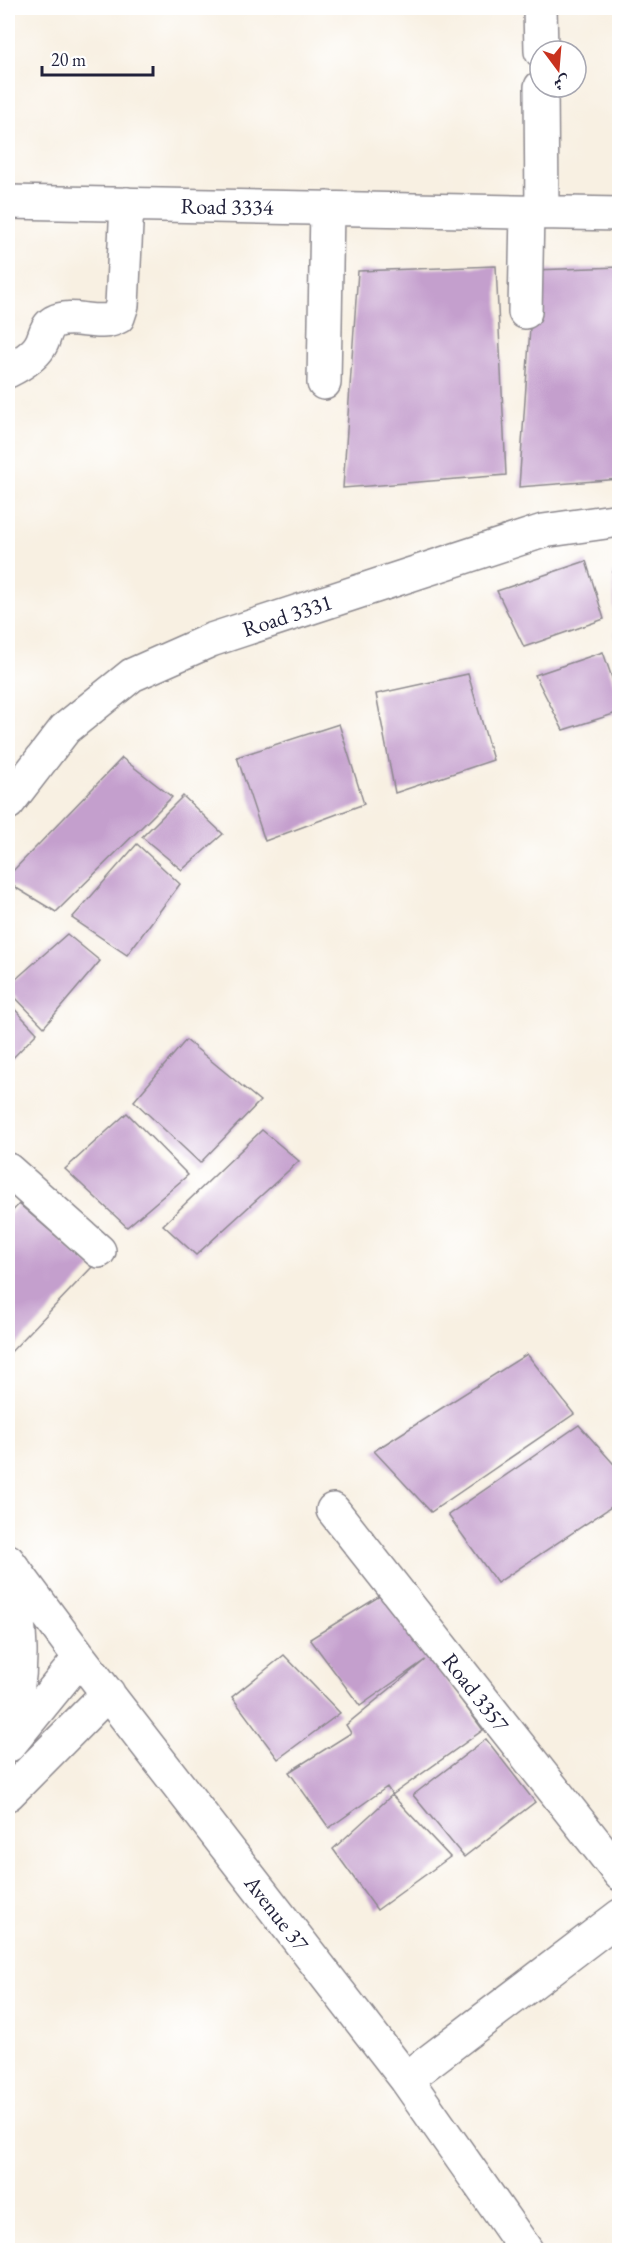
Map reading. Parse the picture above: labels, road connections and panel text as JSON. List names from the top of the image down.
{
  "streets": {
    "street": [
      "Road 3334",
      "Road 3331",
      "Road 3357",
      "Avenue 37"
    ]
  },
  "scale_bar": "20 m",
  "north": "bottom"
}
